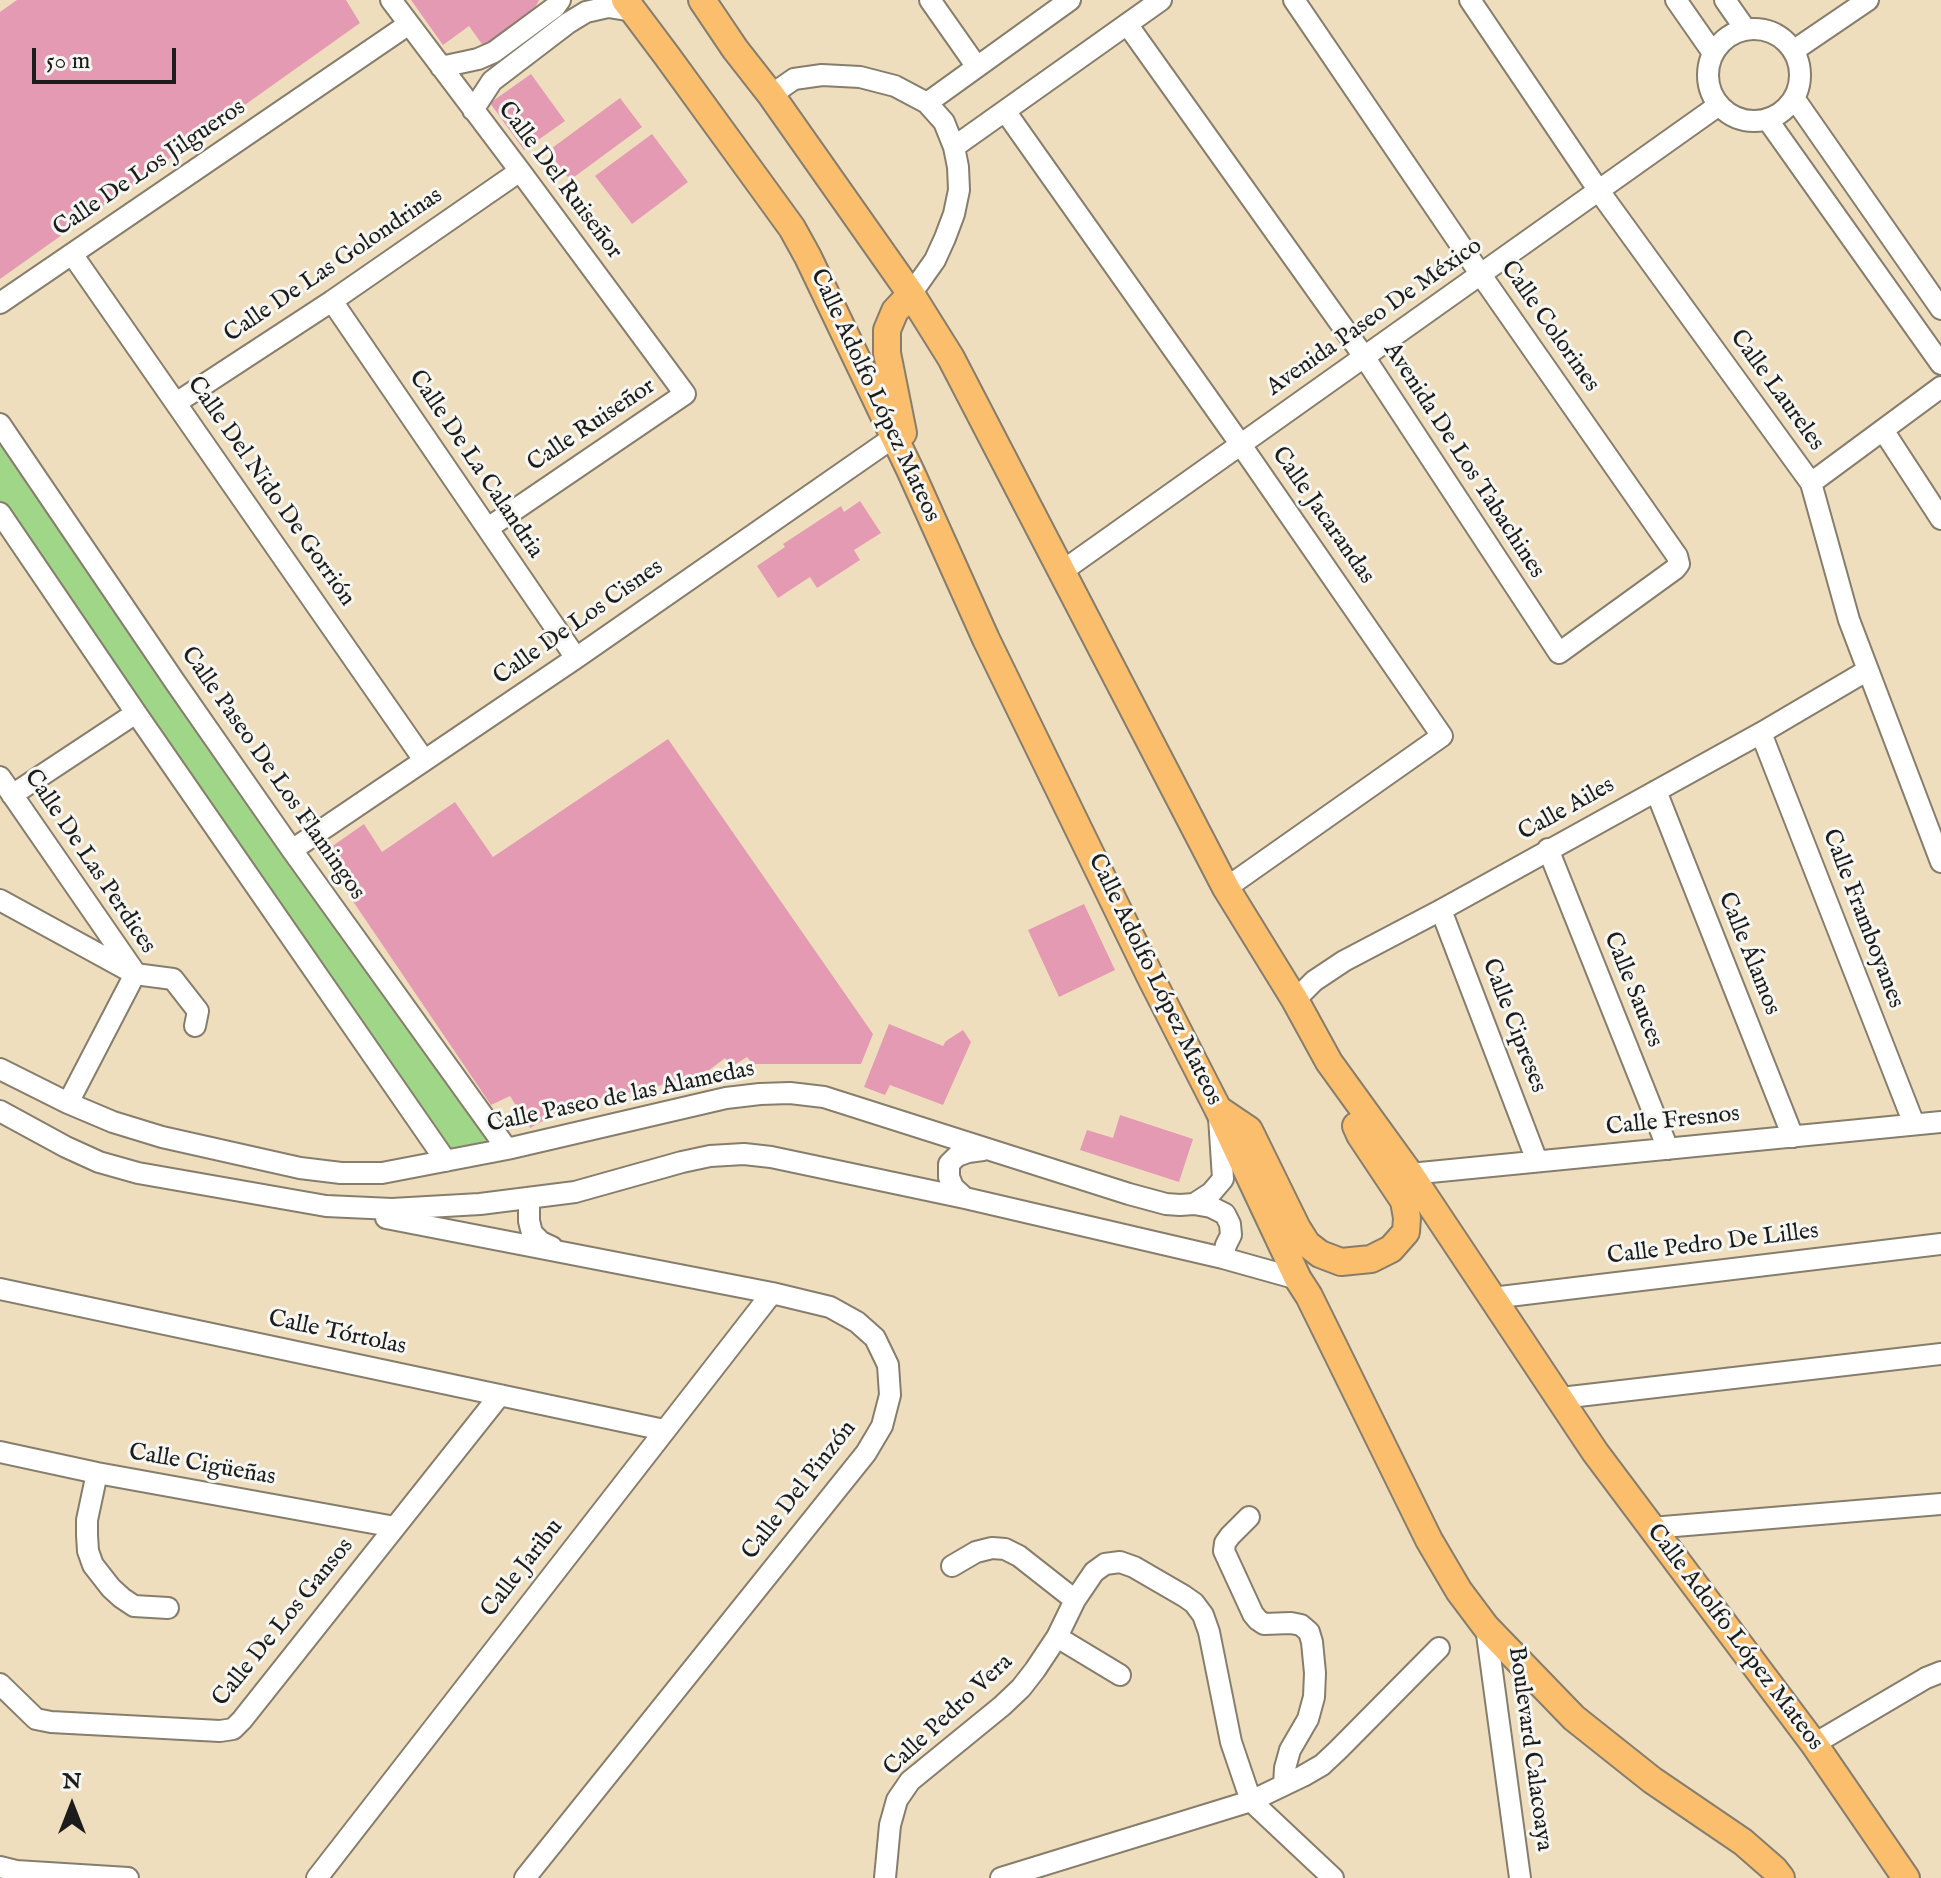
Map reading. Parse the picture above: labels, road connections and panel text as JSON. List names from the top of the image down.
{
  "streets": {
    "main road": ["Calle Adolfo López Mateos"],
    "street": [
      "Calle De Los Jilgueros",
      "Calle Del Ruiseñor",
      "Calle De Las Golondrinas",
      "Avenida Paseo De México",
      "Calle Colorines",
      "Calle Laureles",
      "Calle Ruiseñor",
      "Avenida De Los Tabachines",
      "Calle De La Calandria",
      "Calle Del Nido De Gorrión",
      "Calle Jacarandas",
      "Calle De Los Cisnes",
      "Calle Paseo De Los Flamingos",
      "Calle Ailes",
      "Calle De Las Perdices",
      "Calle Framboyanes",
      "Calle Álamos",
      "Calle Sauces",
      "Calle Cipreses",
      "Calle Paseo de las Alamedas",
      "Calle Fresnos",
      "Calle Pedro De Lilles",
      "Calle Tórtolas",
      "Calle Cigüeñas",
      "Calle Del Pinzón",
      "Calle Jaribu",
      "Calle De Los Gansos",
      "Calle Pedro Vera",
      "Boulevard Calacoaya"
    ]
  },
  "crossings": [
    ["Calle De Los Jilgueros", "Calle Del Ruiseñor"],
    ["Calle De Los Jilgueros", "Calle Del Nido De Gorrión"],
    ["Calle Del Ruiseñor", "Calle De Las Golondrinas"],
    ["Calle Del Ruiseñor", "Calle Ruiseñor"],
    ["Calle De Las Golondrinas", "Calle De La Calandria"],
    ["Calle De Las Golondrinas", "Calle Del Nido De Gorrión"],
    ["Avenida Paseo De México", "Calle Colorines"],
    ["Avenida Paseo De México", "Calle Laureles"],
    ["Avenida Paseo De México", "Calle Adolfo López Mateos"],
    ["Avenida Paseo De México", "Avenida De Los Tabachines"],
    ["Avenida Paseo De México", "Calle Jacarandas"],
    ["Calle Colorines", "Avenida De Los Tabachines"],
    ["Calle Laureles", "Calle Ailes"],
    ["Calle Adolfo López Mateos", "Calle Jacarandas"],
    ["Calle Adolfo López Mateos", "Calle De Los Cisnes"],
    ["Calle Adolfo López Mateos", "Calle Ailes"],
    ["Calle Adolfo López Mateos", "Calle Fresnos"],
    ["Calle Adolfo López Mateos", "Calle Pedro De Lilles"],
    ["Calle Adolfo López Mateos", "Boulevard Calacoaya"],
    ["Calle Ruiseñor", "Calle De La Calandria"],
    ["Calle De La Calandria", "Calle De Los Cisnes"],
    ["Calle Del Nido De Gorrión", "Calle De Los Cisnes"],
    ["Calle De Los Cisnes", "Calle Paseo De Los Flamingos"],
    ["Calle Paseo De Los Flamingos", "Calle Paseo de las Alamedas"],
    ["Calle Ailes", "Calle Framboyanes"],
    ["Calle Ailes", "Calle Álamos"],
    ["Calle Ailes", "Calle Sauces"],
    ["Calle Ailes", "Calle Cipreses"],
    ["Calle De Las Perdices", "Calle Paseo de las Alamedas"],
    ["Calle Framboyanes", "Calle Fresnos"],
    ["Calle Álamos", "Calle Fresnos"],
    ["Calle Sauces", "Calle Fresnos"],
    ["Calle Cipreses", "Calle Fresnos"],
    ["Calle Tórtolas", "Calle Jaribu"],
    ["Calle Tórtolas", "Calle De Los Gansos"],
    ["Calle Cigüeñas", "Calle De Los Gansos"],
    ["Calle Del Pinzón", "Calle Jaribu"]
  ],
  "scale_bar": "50 m",
  "north": "top"
}
